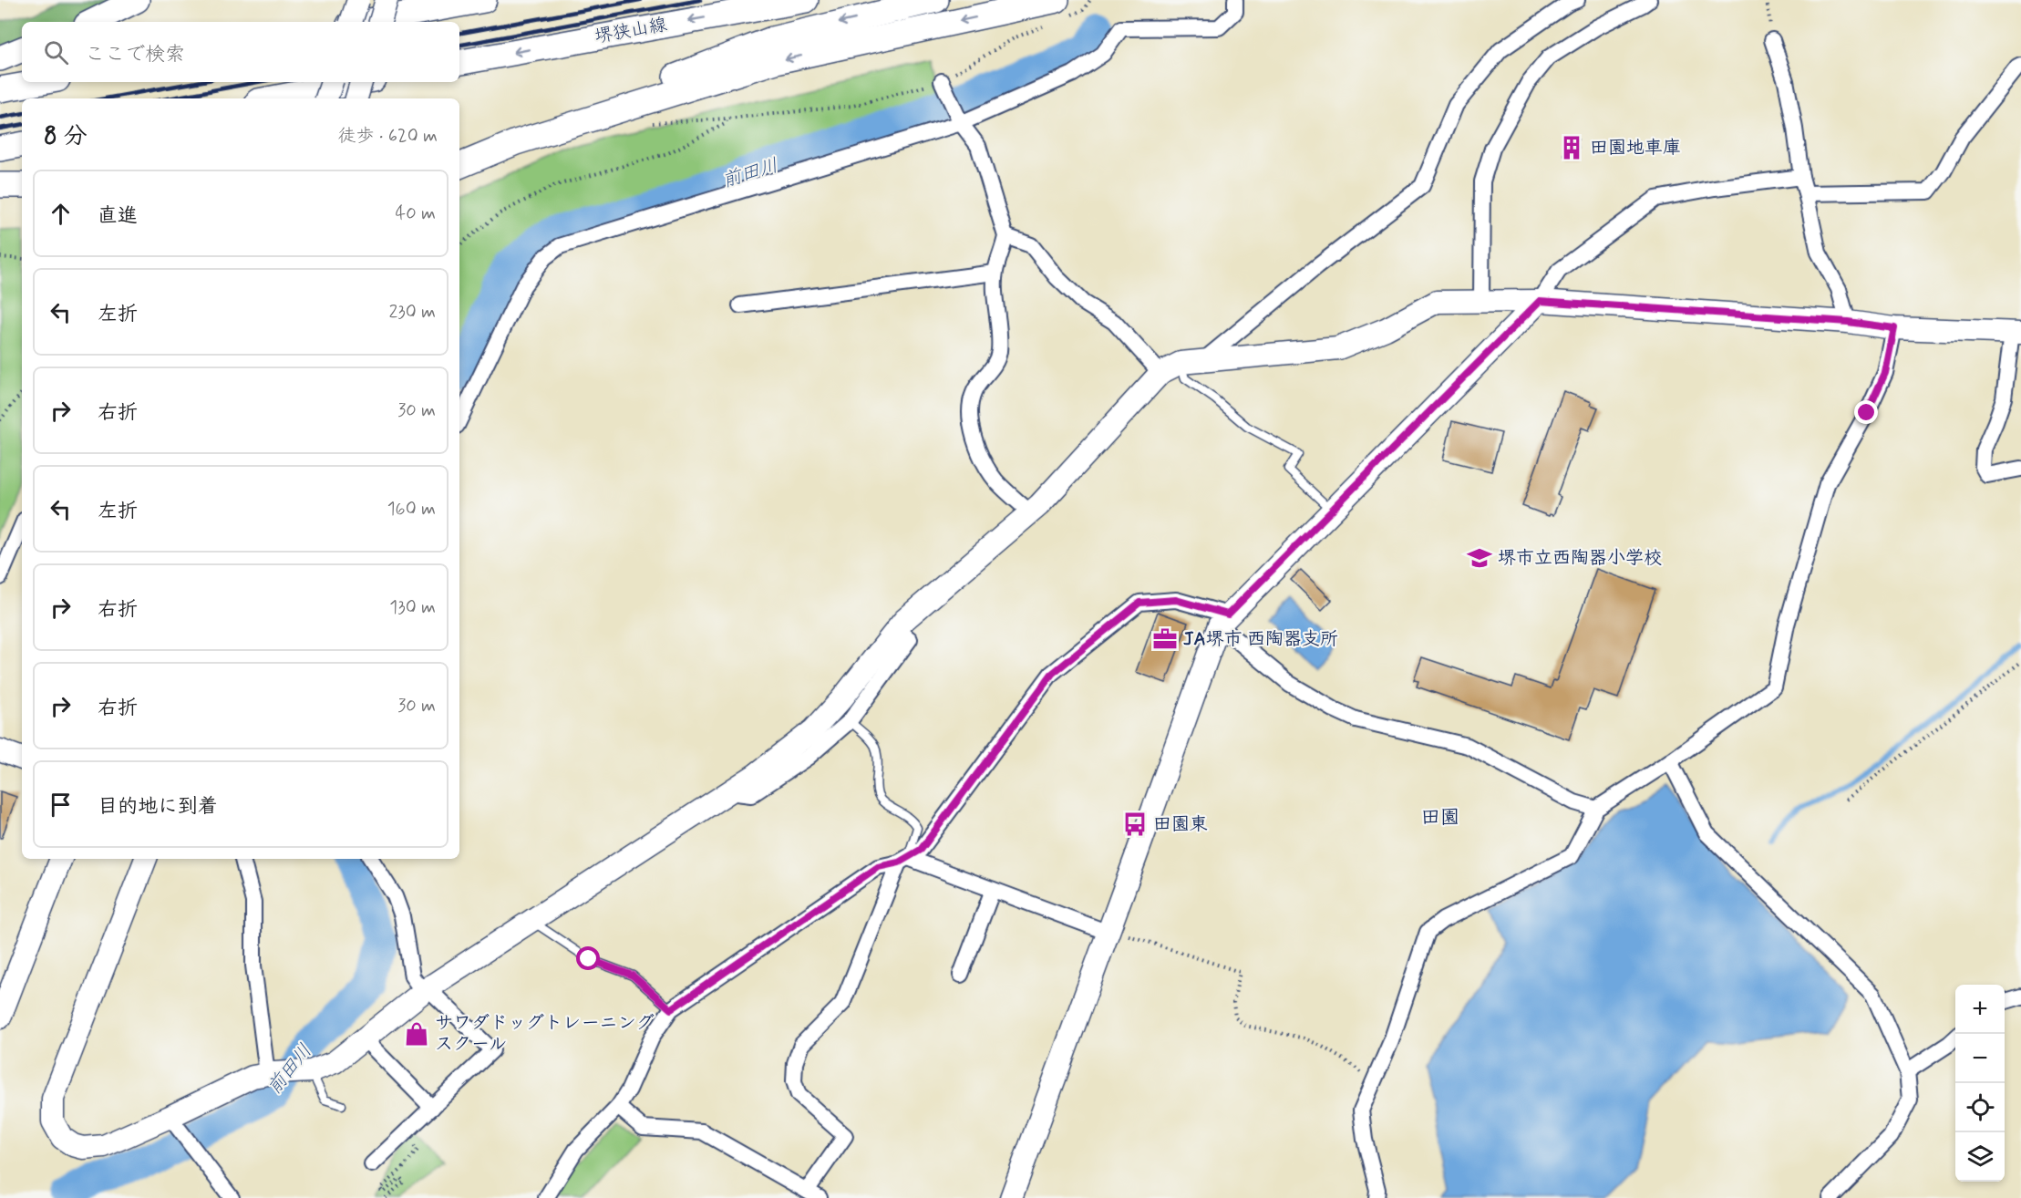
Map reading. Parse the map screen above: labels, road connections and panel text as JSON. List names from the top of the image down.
{
  "streets": {
    "main road": ["堺狭山線"]
  },
  "districts": ["田園"],
  "water": ["前田川"],
  "places": {
    "building": ["田園地車庫"],
    "school or university": ["堺市立西陶器小学校"],
    "office": ["JA堺市 西陶器支所"],
    "bus stop": ["田園東"],
    "shop": ["サワダドッグトレーニング スクール"]
  },
  "page": {
    "search": "ここで検索",
    "heading": ["8 分", "徒歩 · 620 m"],
    "list": [
      ["直進", "40 m"],
      ["左折", "230 m"],
      ["右折", "30 m"],
      ["左折", "160 m"],
      ["右折", "130 m"],
      ["右折", "30 m"],
      "目的地に到着"
    ],
    "map_buttons": ["+", "−"]
  }
}
